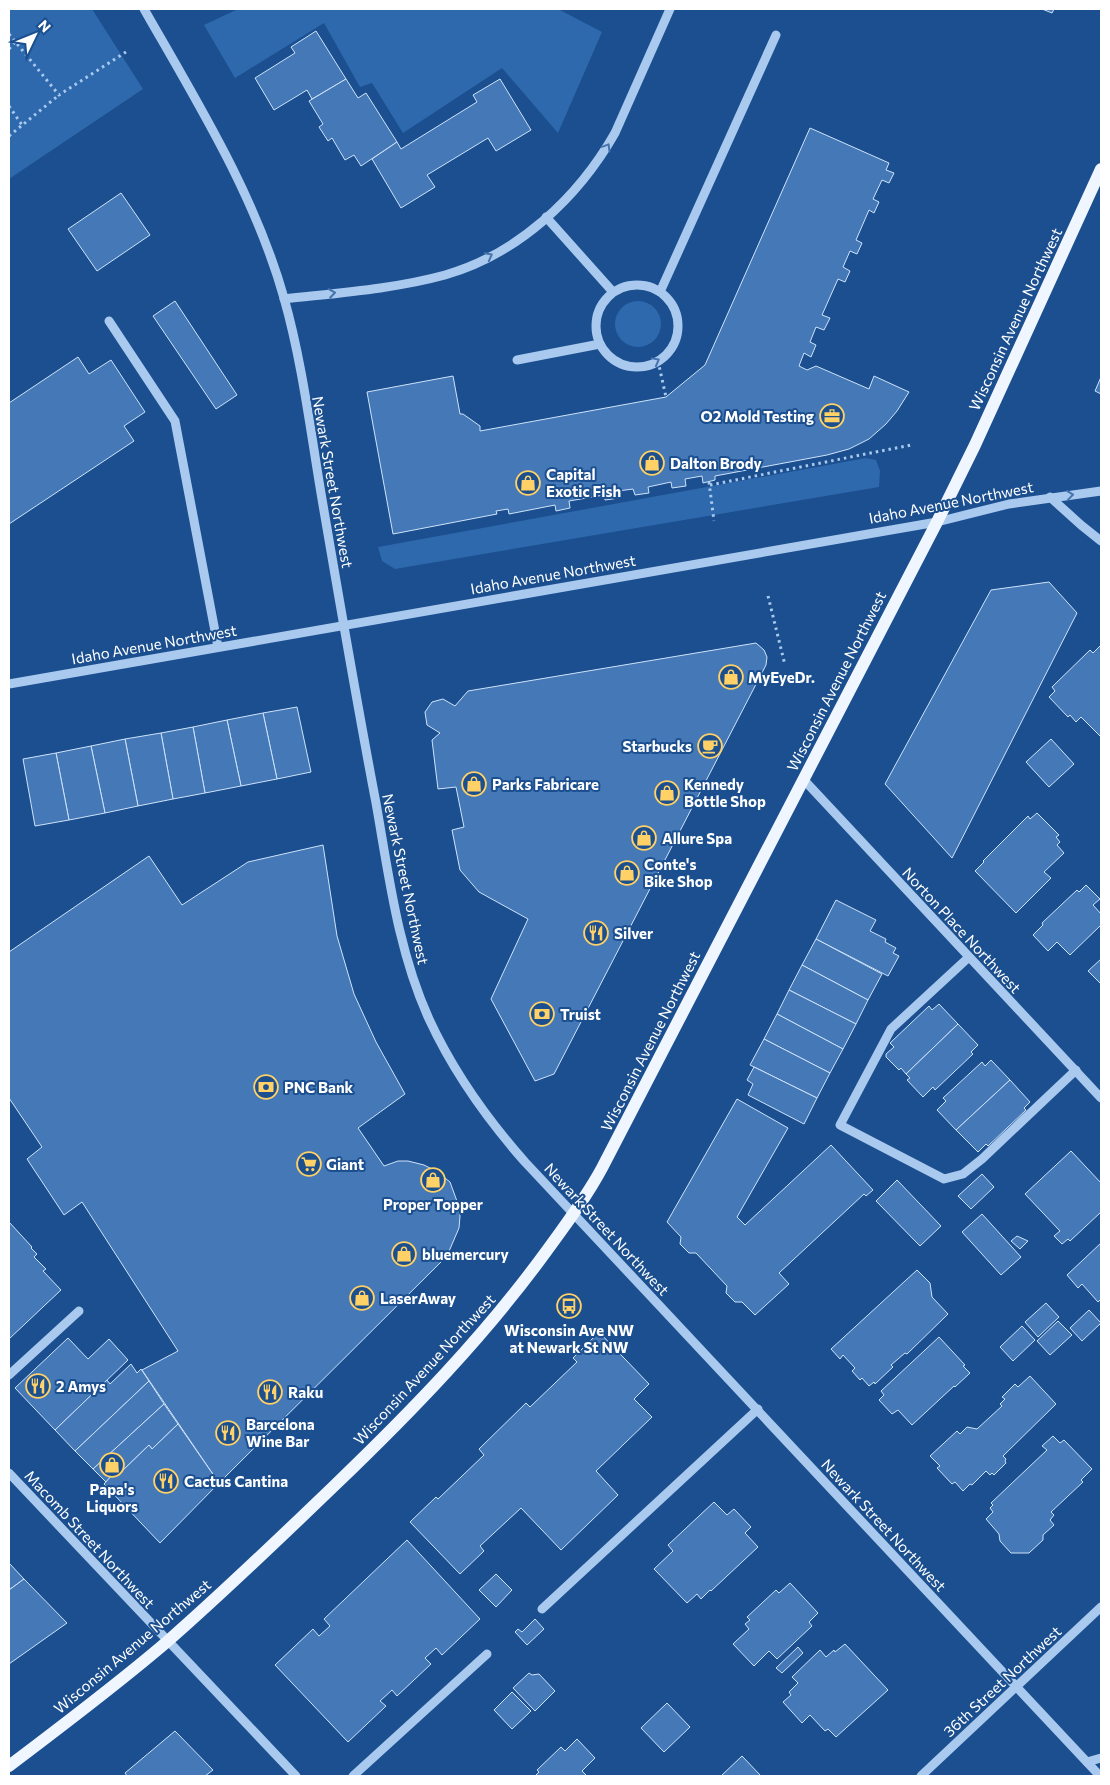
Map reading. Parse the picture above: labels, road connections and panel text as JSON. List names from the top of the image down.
{
  "streets": {
    "main road": ["Wisconsin Avenue Northwest"],
    "street": [
      "Newark Street Northwest",
      "Idaho Avenue Northwest",
      "Norton Place Northwest",
      "Macomb Street Northwest",
      "36th Street Northwest"
    ]
  },
  "crossings": [
    ["Wisconsin Avenue Northwest", "Newark Street Northwest"],
    ["Wisconsin Avenue Northwest", "Idaho Avenue Northwest"],
    ["Wisconsin Avenue Northwest", "Norton Place Northwest"],
    ["Wisconsin Avenue Northwest", "Macomb Street Northwest"],
    ["Newark Street Northwest", "Idaho Avenue Northwest"],
    ["Newark Street Northwest", "36th Street Northwest"]
  ],
  "places": {
    "office": ["O2 Mold Testing"],
    "shop": [
      "Dalton Brody",
      "Capital Exotic Fish",
      "MyEyeDr.",
      "Parks Fabricare",
      "Kennedy Bottle Shop",
      "Allure Spa",
      "Conte's Bike Shop",
      "Proper Topper",
      "bluemercury",
      "LaserAway",
      "Papa's Liquors"
    ],
    "cafe": ["Starbucks"],
    "restaurant": [
      "Silver",
      "2 Amys",
      "Raku",
      "Barcelona Wine Bar",
      "Cactus Cantina"
    ],
    "bank": ["Truist", "PNC Bank"],
    "supermarket": ["Giant"],
    "bus stop": ["Wisconsin Ave NW at Newark St NW"]
  },
  "north": "top right"
}
